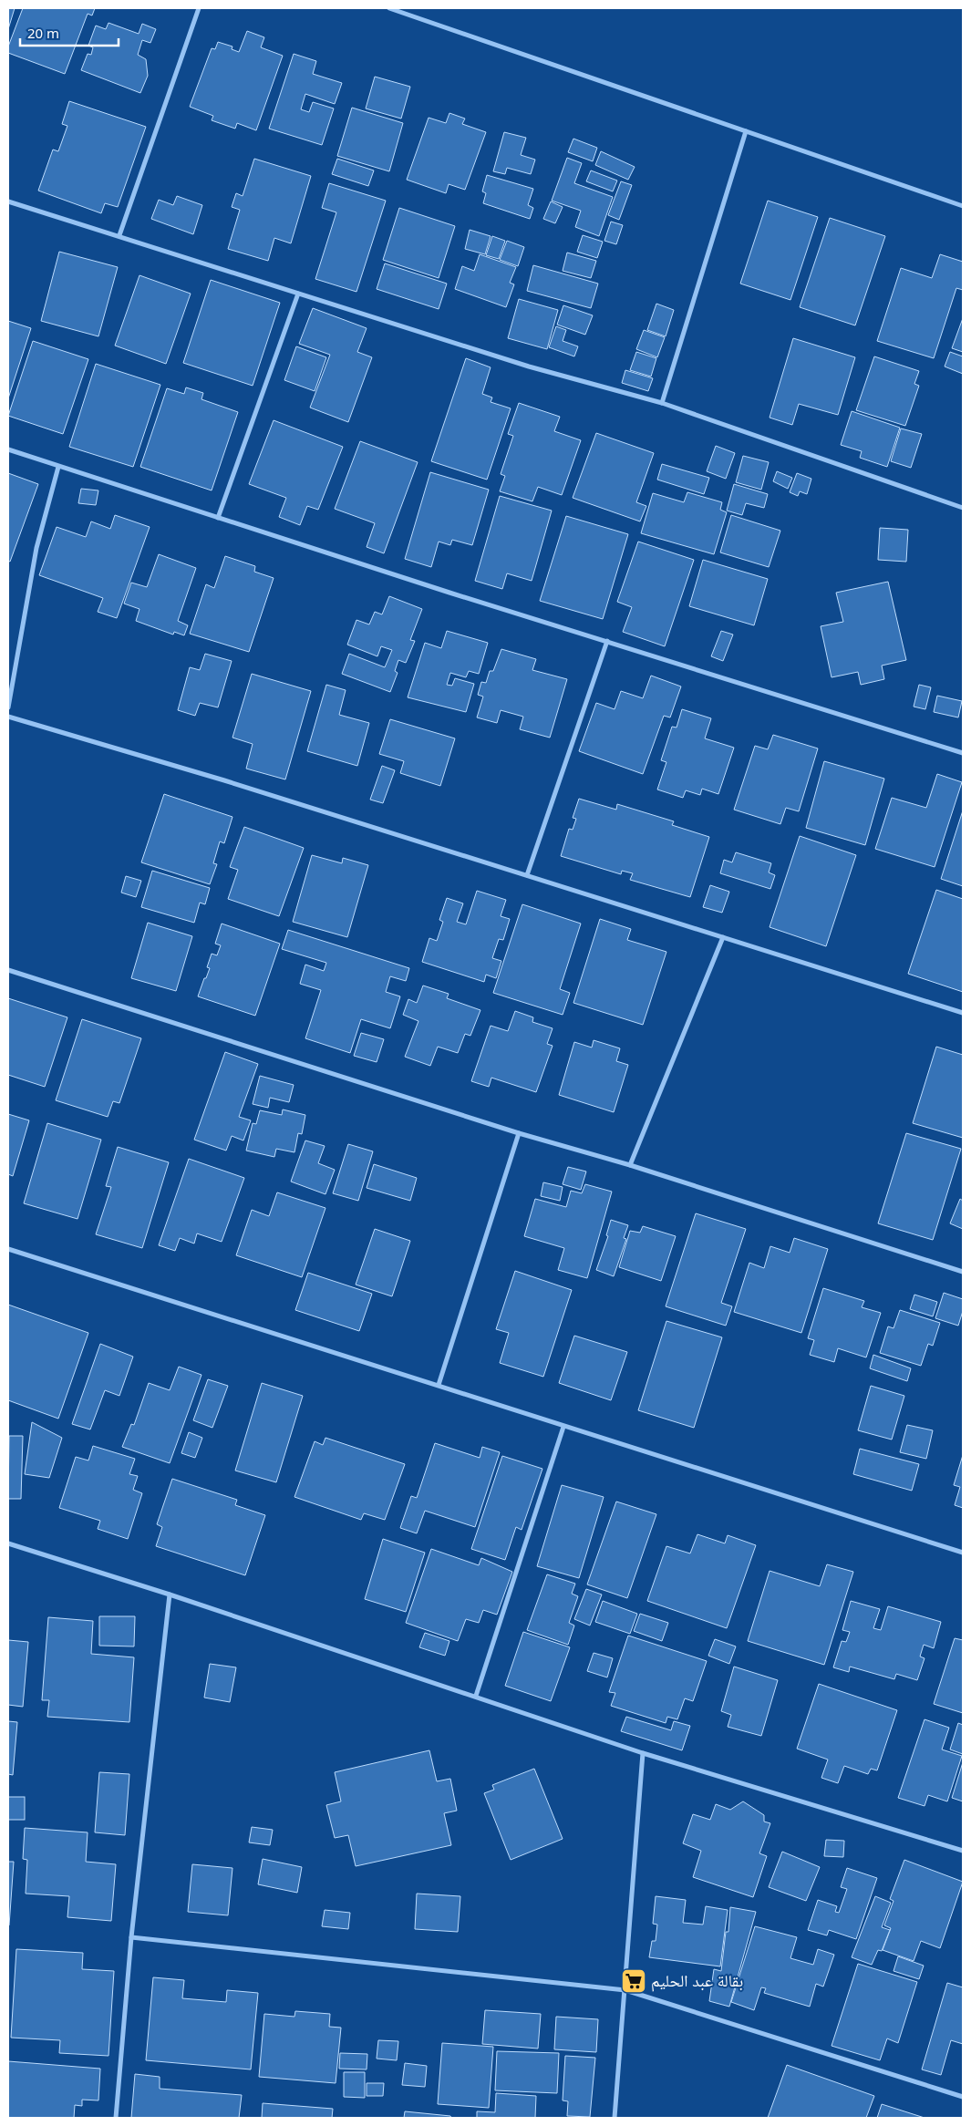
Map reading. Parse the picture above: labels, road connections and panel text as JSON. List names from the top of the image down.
{
  "places": {
    "supermarket": ["بقالة عبد الحليم"]
  },
  "scale_bar": "20 m"
}
